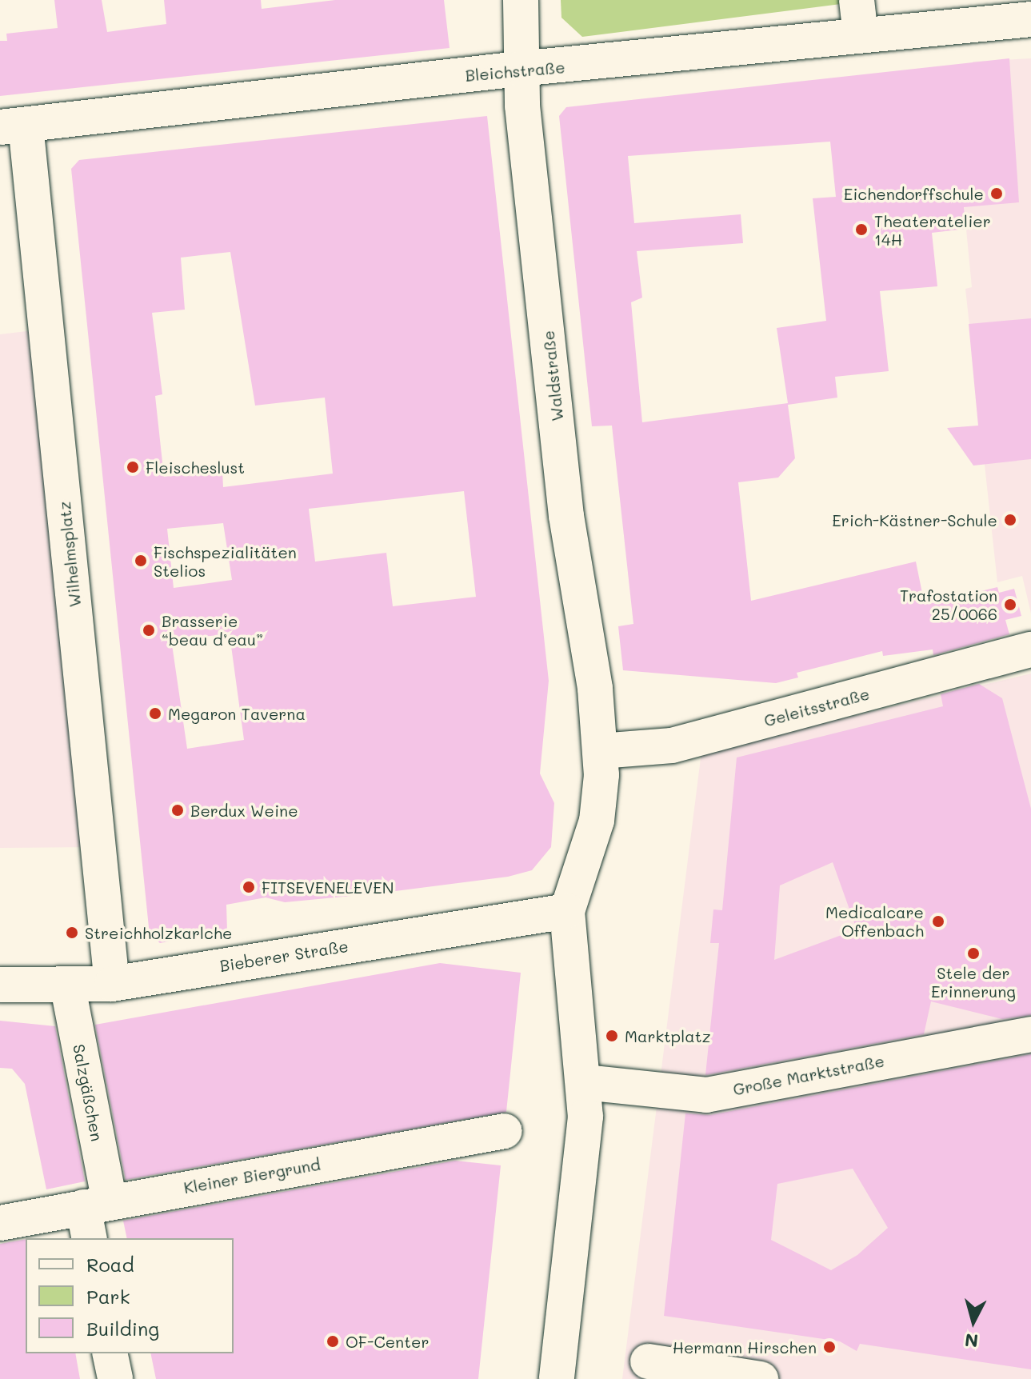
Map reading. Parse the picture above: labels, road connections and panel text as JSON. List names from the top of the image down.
{
  "streets": {
    "street": [
      "Bleichstraße",
      "Waldstraße",
      "Wilhelmsplatz",
      "Geleitsstraße",
      "Bieberer Straße",
      "Große Marktstraße",
      "Salzgäßchen",
      "Kleiner Biergrund"
    ]
  },
  "crossings": [
    ["Bleichstraße", "Waldstraße"],
    ["Bleichstraße", "Wilhelmsplatz"],
    ["Waldstraße", "Geleitsstraße"],
    ["Wilhelmsplatz", "Bieberer Straße"],
    ["Bieberer Straße", "Salzgäßchen"],
    ["Salzgäßchen", "Kleiner Biergrund"]
  ],
  "places": [
    "Eichendorffschule",
    "Theateratelier 14H",
    "Fleischeslust",
    "Erich-Kästner-Schule",
    "Fischspezialitäten Stelios",
    "Trafostation 25/0066",
    "Brasserie “beau d’eau”",
    "Megaron Taverna",
    "Berdux Weine",
    "FITSEVENELEVEN",
    "Medicalcare Offenbach",
    "Streichholzkarlche",
    "Stele der Erinnerung",
    "Marktplatz",
    "OF-Center",
    "Hermann Hirschen"
  ],
  "legend": ["Road", "Park", "Building"],
  "north": "bottom"
}
